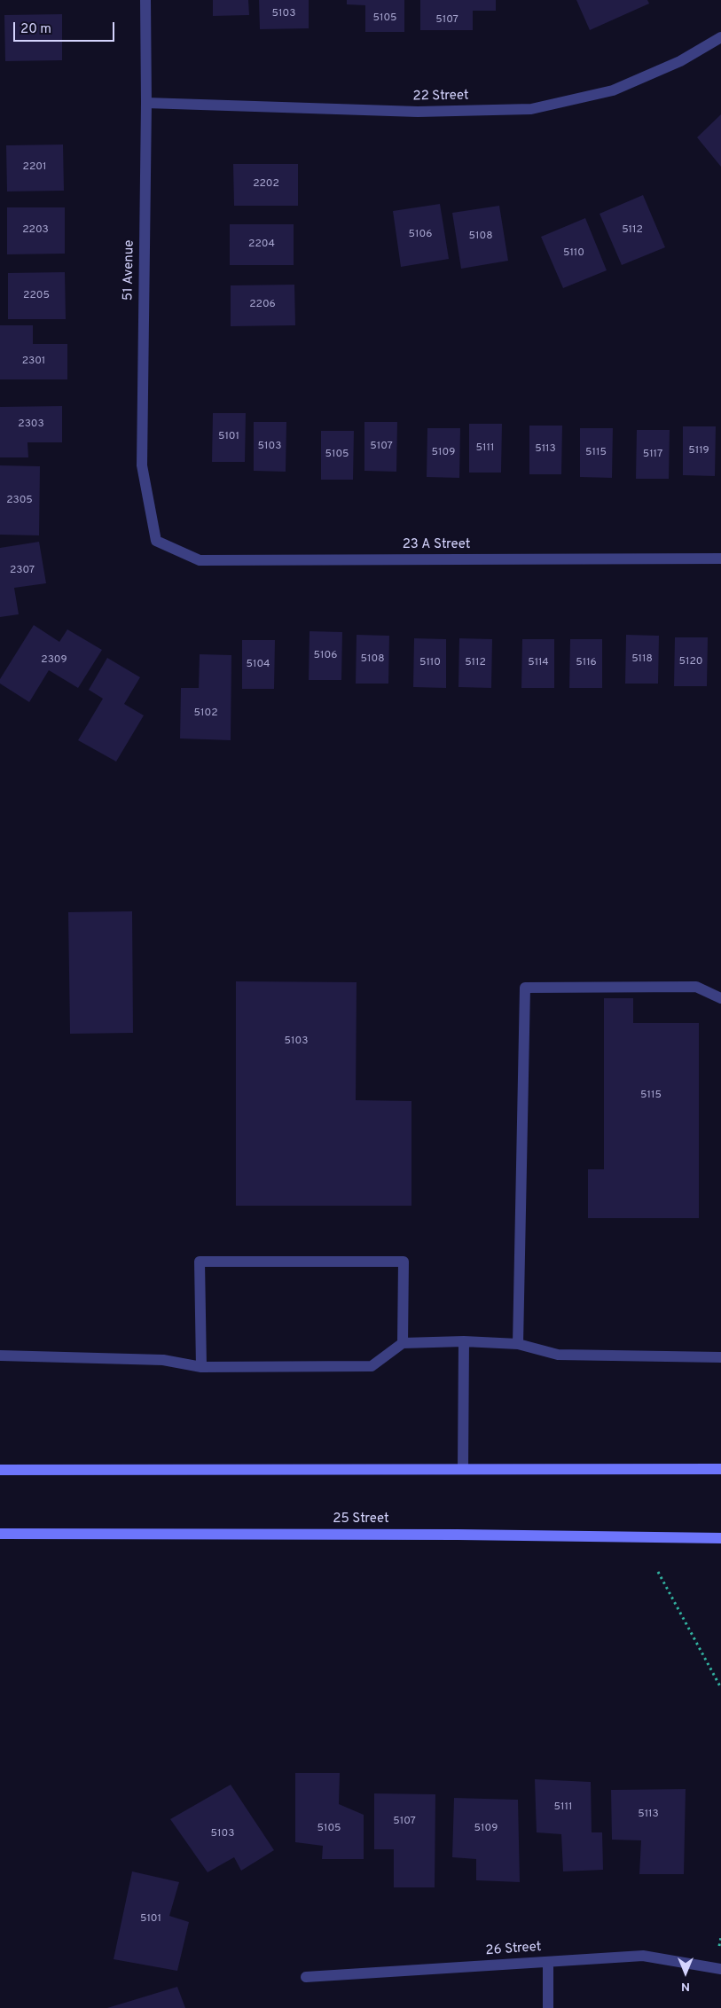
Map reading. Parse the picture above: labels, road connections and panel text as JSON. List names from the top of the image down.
{
  "streets": {
    "main road": ["25 Street"],
    "street": [
      "22 Street",
      "51 Avenue",
      "23 A Street",
      "26 Street"
    ]
  },
  "crossings": [
    ["22 Street", "51 Avenue"],
    ["51 Avenue", "23 A Street"]
  ],
  "house_numbers": [
    "5103",
    "5105",
    "5107",
    "2201",
    "2202",
    "2203",
    "5112",
    "5106",
    "5108",
    "2204",
    "5110",
    "2205",
    "2206",
    "2301",
    "2303",
    "5101",
    "5103",
    "5107",
    "5111",
    "5113",
    "5119",
    "5109",
    "5115",
    "5105",
    "5117",
    "2305",
    "2307",
    "5106",
    "5108",
    "5118",
    "2309",
    "5120",
    "5110",
    "5112",
    "5114",
    "5116",
    "5104",
    "5102",
    "5103",
    "5115",
    "5111",
    "5113",
    "5107",
    "5105",
    "5109",
    "5103",
    "5101"
  ],
  "scale_bar": "20 m",
  "north": "bottom"
}
